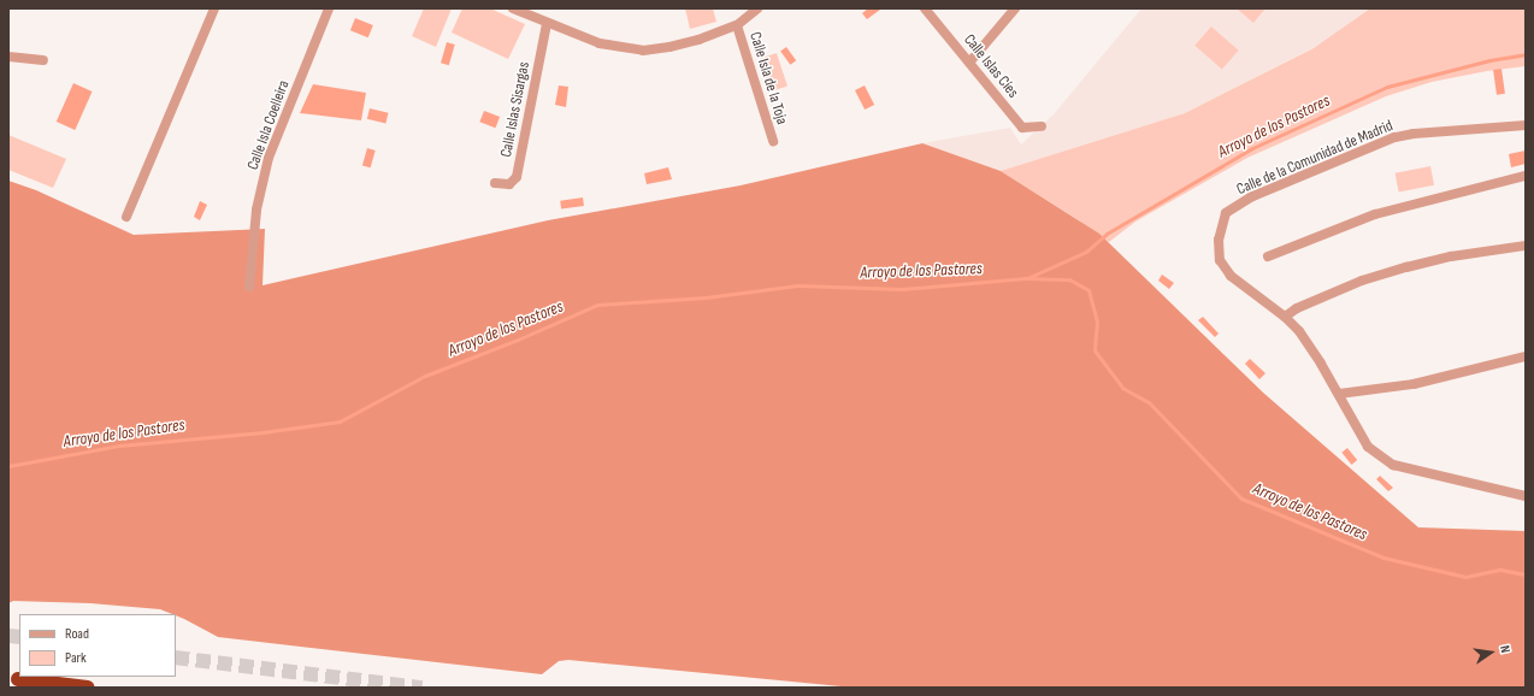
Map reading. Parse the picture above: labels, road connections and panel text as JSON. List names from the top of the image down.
{
  "streets": {
    "street": [
      "Calle Islas Cíes",
      "Calle Isla de la Toja",
      "Calle Islas Sisargas",
      "Calle Isla Coelleira",
      "Calle de la Comunidad de Madrid"
    ]
  },
  "crossings": [
    ["Calle Isla de la Toja", "Calle Islas Sisargas"]
  ],
  "water": ["Arroyo de los Pastores"],
  "legend": ["Road", "Park"],
  "north": "right"
}
